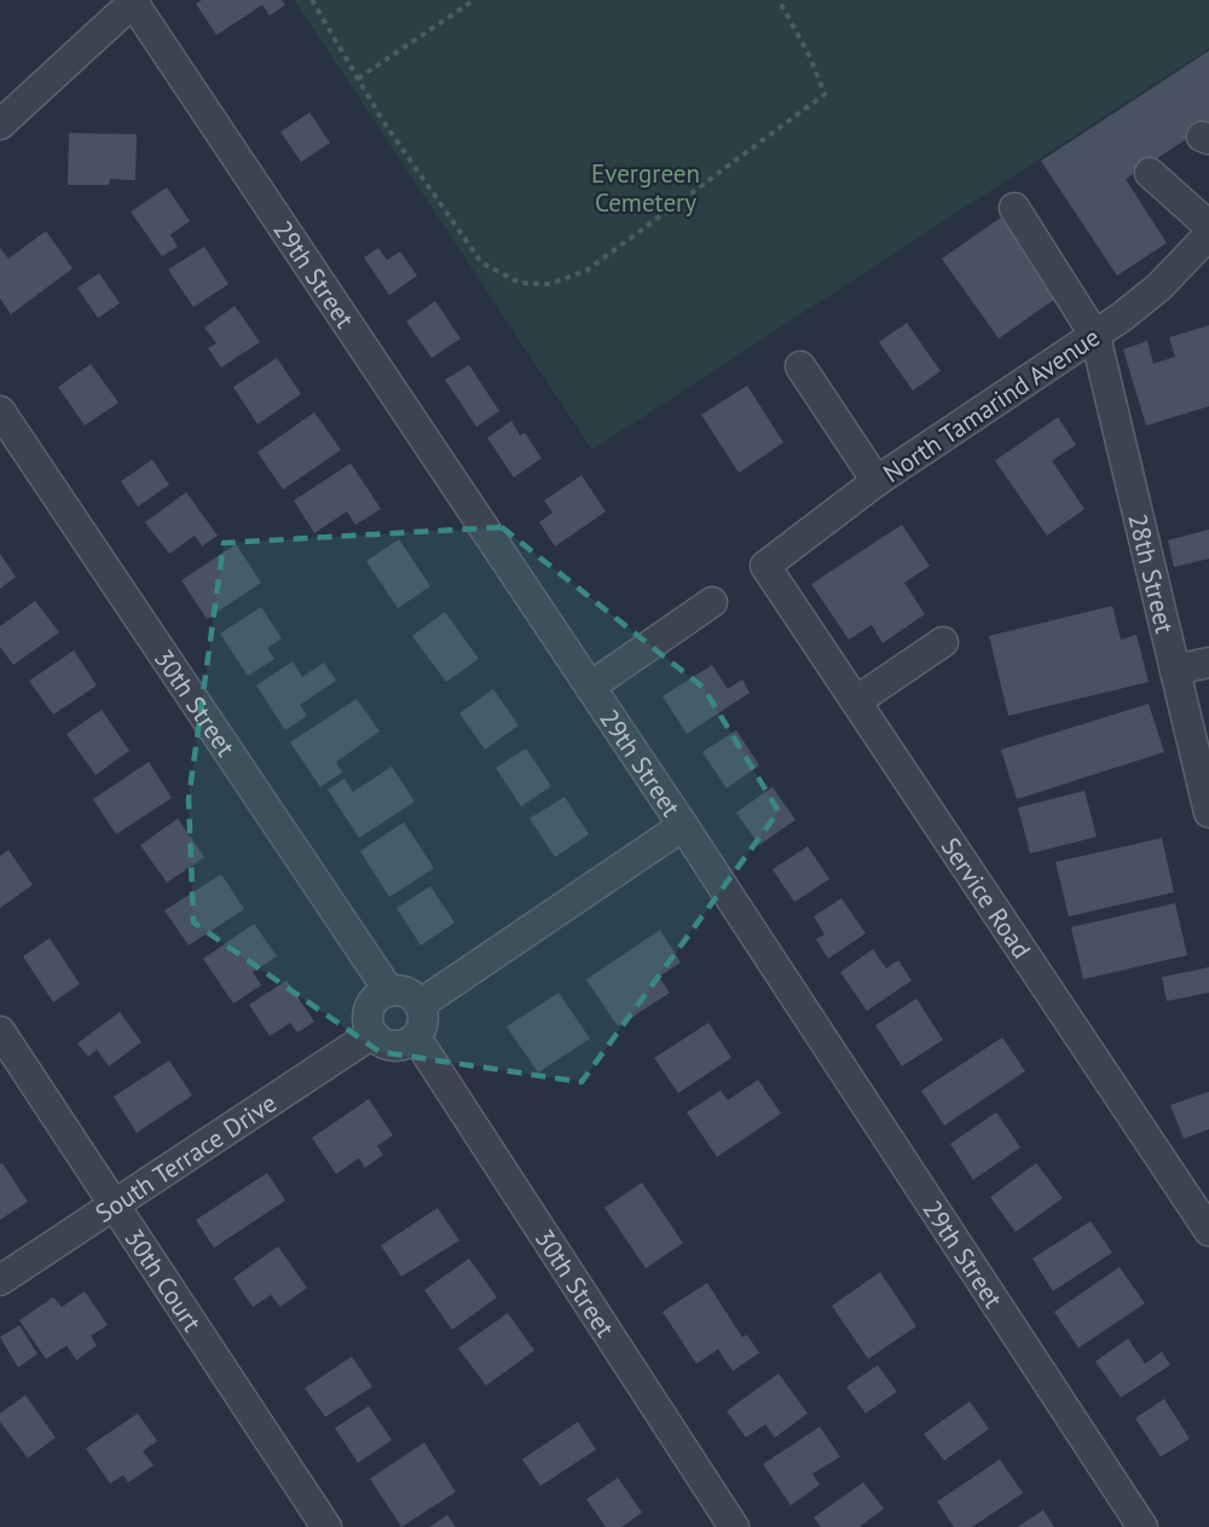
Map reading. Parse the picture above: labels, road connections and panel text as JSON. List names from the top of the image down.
{
  "streets": {
    "street": [
      "29th Street",
      "North Tamarind Avenue",
      "28th Street",
      "30th Street",
      "Service Road",
      "South Terrace Drive",
      "30th Court"
    ]
  },
  "crossings": [
    ["North Tamarind Avenue", "28th Street"],
    ["North Tamarind Avenue", "Service Road"],
    ["30th Street", "South Terrace Drive"],
    ["South Terrace Drive", "30th Court"]
  ],
  "parks": ["Evergreen Cemetery"]
}
